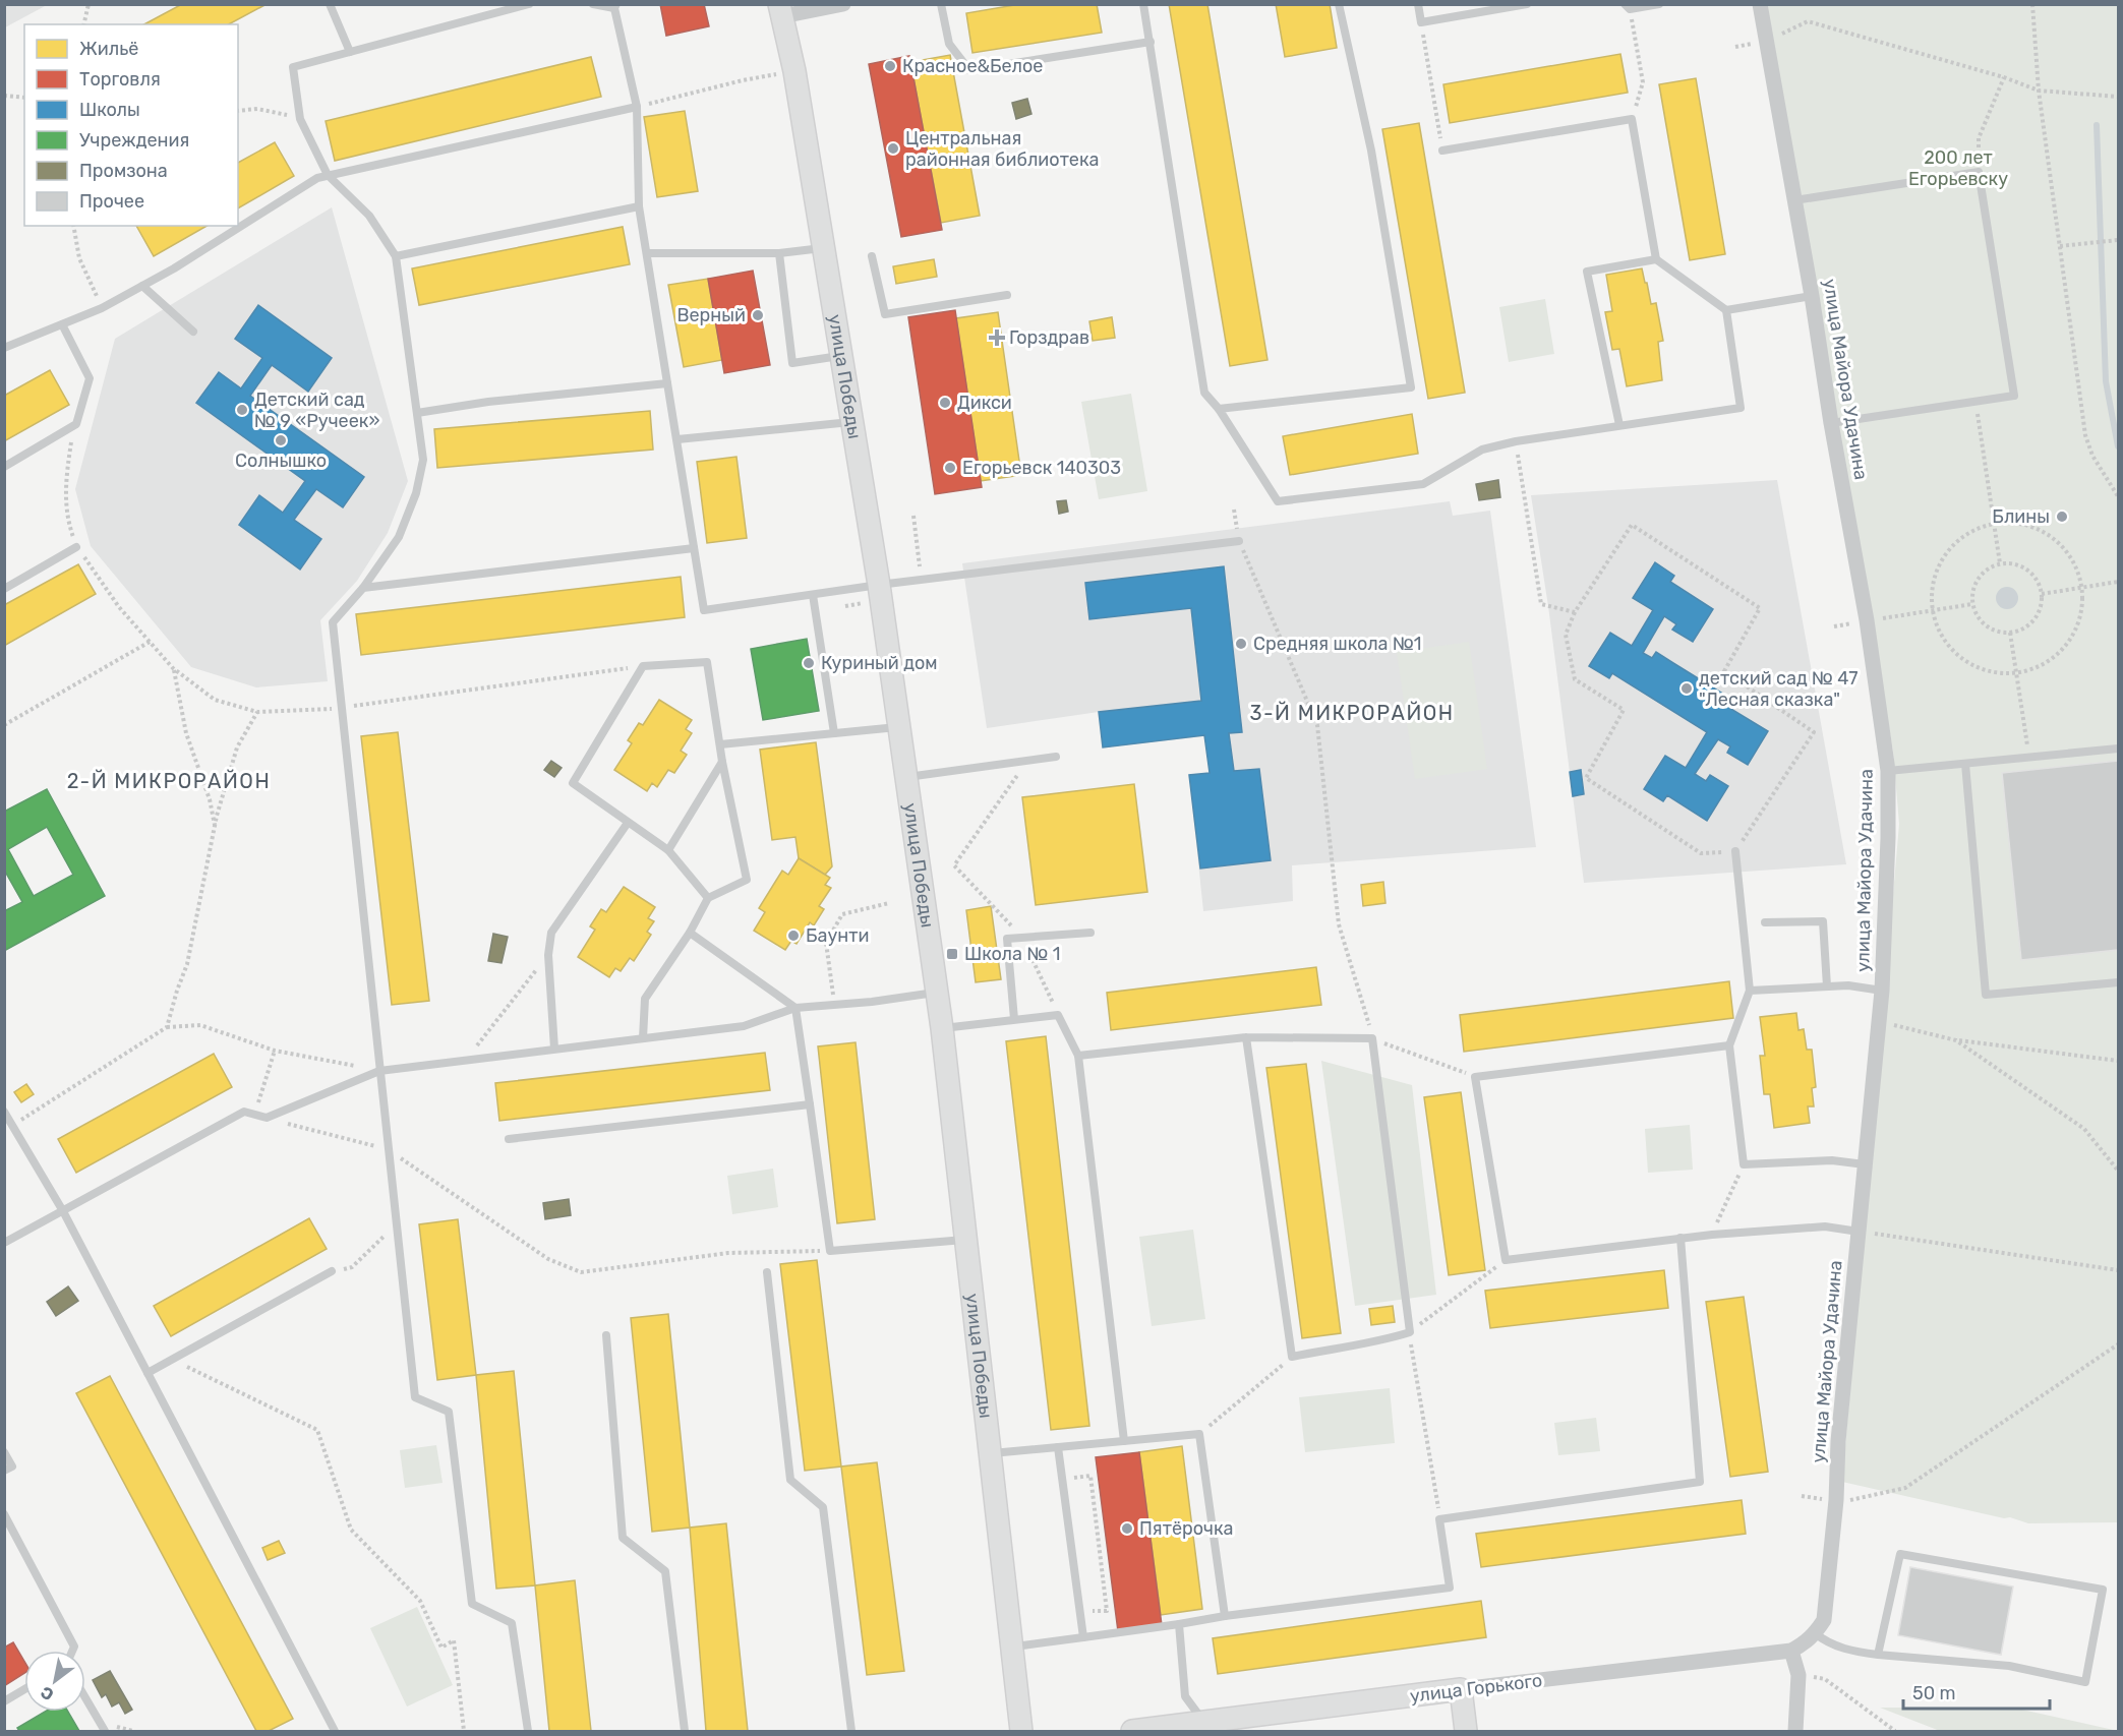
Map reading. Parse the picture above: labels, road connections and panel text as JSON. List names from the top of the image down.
{
  "streets": {
    "street": ["улица Победы", "улица Майора Удачина", "улица Горького"]
  },
  "crossings": [
    ["улица Майора Удачина", "улица Горького"]
  ],
  "districts": ["3-Й МИКРОРАЙОН", "2-Й МИКРОРАЙОН"],
  "parks": ["200 лет Егорьевску"],
  "places": {
    "other": [
      "Красное&Белое",
      "Центральная районная библиотека",
      "Верный",
      "Дикси",
      "Детский сад № 9 «Ручеек»",
      "Солнышко",
      "Егорьевск 140303",
      "Блины",
      "Средняя школа №1",
      "Куриный дом",
      "детский сад № 47 \"Лесная сказка\"",
      "Баунти",
      "Пятёрочка"
    ],
    "health": ["Горздрав"],
    "transit": ["Школа № 1"]
  },
  "legend": [
    "Жильё",
    "Торговля",
    "Школы",
    "Учреждения",
    "Промзона",
    "Прочее"
  ],
  "scale_bar": "50 m",
  "north": "bottom left"
}
